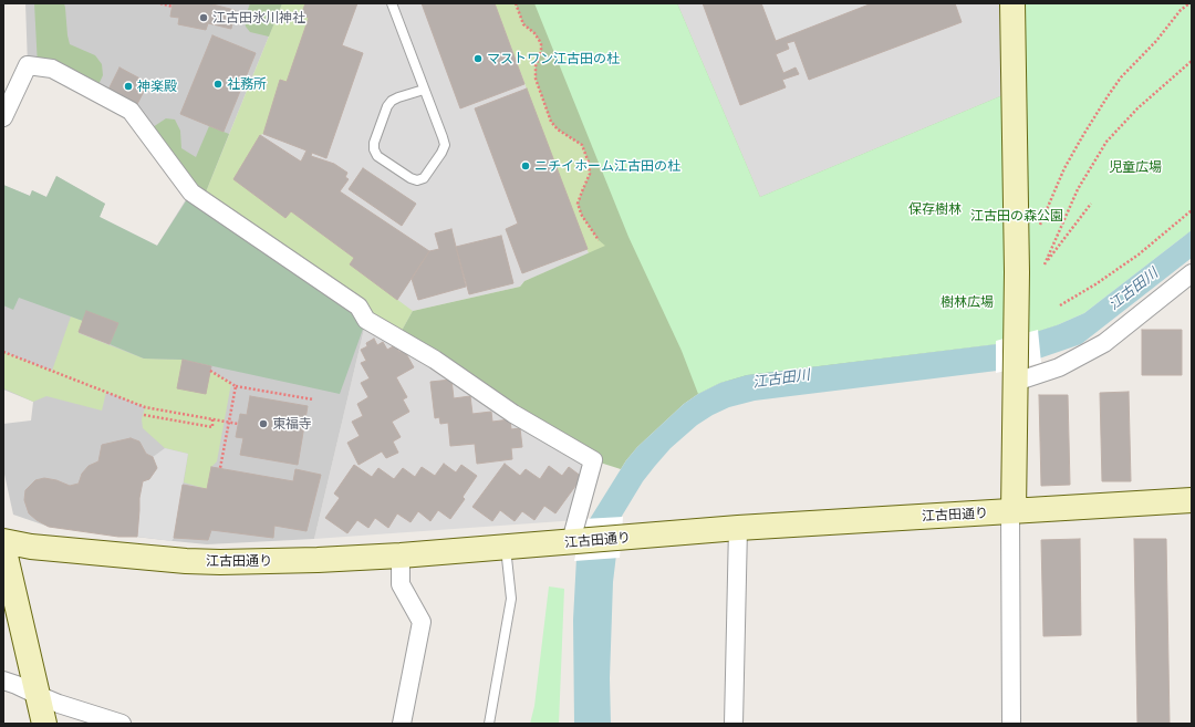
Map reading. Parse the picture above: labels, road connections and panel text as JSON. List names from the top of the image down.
{
  "streets": {
    "street": ["江古田通り"]
  },
  "water": ["江古田川"],
  "parks": [
    "児童広場",
    "保存樹林",
    "江古田の森公園",
    "樹林広場"
  ],
  "places": [
    "江古田氷川神社",
    "マストワン江古田の杜",
    "社務所",
    "神楽殿",
    "ニチイホーム江古田の杜",
    "東福寺"
  ]
}
